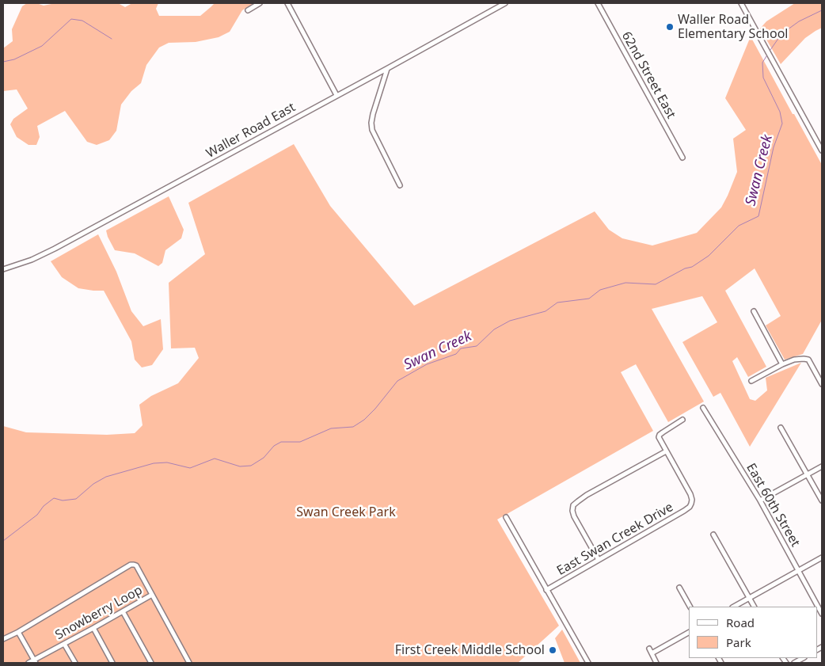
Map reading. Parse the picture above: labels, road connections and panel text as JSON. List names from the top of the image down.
{
  "streets": {
    "street": [
      "62nd Street East",
      "Waller Road East",
      "East 60th Street",
      "East Swan Creek Drive",
      "Snowberry Loop"
    ]
  },
  "water": ["Swan Creek"],
  "parks": ["Swan Creek Park"],
  "places": ["Waller Road Elementary School", "First Creek Middle School"],
  "legend": ["Road", "Park"]
}
